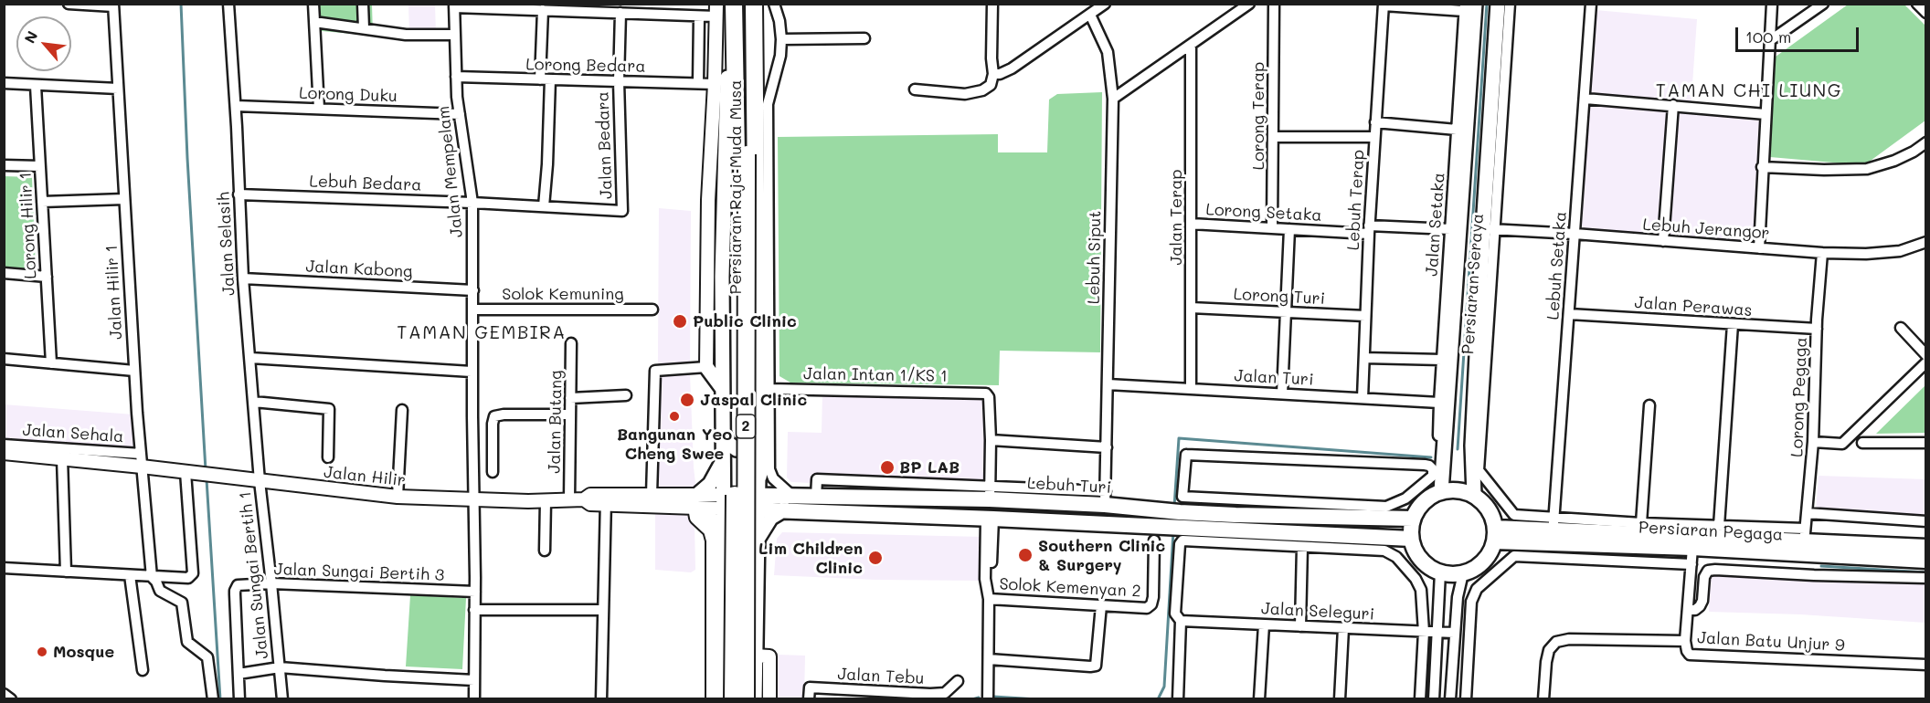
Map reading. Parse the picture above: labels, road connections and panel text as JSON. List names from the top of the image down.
{
  "streets": {
    "highway": ["Persiaran Raja Muda Musa", "2"],
    "main road": ["Persiaran Seraya", "Lebuh Turi", "Persiaran Pegaga"],
    "street": [
      "Lorong Bedara",
      "Lorong Duku",
      "Lorong Terap",
      "Jalan Bedara",
      "Jalan Mempelam",
      "Lebuh Bedara",
      "Lebuh Terap",
      "Lorong Setaka",
      "Jalan Terap",
      "Jalan Setaka",
      "Lorong Hilir 1",
      "Lebuh Jerangor",
      "Jalan Selasih",
      "Lebuh Siput",
      "Lebuh Setaka",
      "Jalan Kabong",
      "Jalan Hilir 1",
      "Solok Kemuning",
      "Lorong Turi",
      "Jalan Perawas",
      "Jalan Intan 1/KS 1",
      "Jalan Turi",
      "Lorong Pegaga",
      "Jalan Butang",
      "Jalan Sehala",
      "Jalan Hilir",
      "Jalan Sungai Bertih 3",
      "Jalan Sungai Bertih 1",
      "Solok Kemenyan 2",
      "Jalan Seleguri",
      "Jalan Batu Unjur 9",
      "Jalan Tebu"
    ]
  },
  "crossings": [
    ["Lorong Bedara", "Jalan Bedara"],
    ["Lorong Bedara", "Jalan Mempelam"],
    ["Lorong Duku", "Jalan Mempelam"],
    ["Lorong Duku", "Jalan Selasih"],
    ["Lorong Terap", "Lorong Setaka"],
    ["Jalan Bedara", "Lebuh Bedara"],
    ["Jalan Mempelam", "Lebuh Bedara"],
    ["Jalan Mempelam", "Jalan Kabong"],
    ["Jalan Mempelam", "Solok Kemuning"],
    ["Jalan Mempelam", "Jalan Hilir"],
    ["Jalan Mempelam", "Jalan Sungai Bertih 3"],
    ["Lebuh Bedara", "Jalan Selasih"],
    ["Lebuh Terap", "Lorong Setaka"],
    ["Lebuh Terap", "Lorong Turi"],
    ["Lebuh Terap", "Jalan Turi"],
    ["Lorong Setaka", "Jalan Terap"],
    ["Lorong Setaka", "Jalan Setaka"],
    ["Jalan Terap", "Lorong Turi"],
    ["Jalan Terap", "Jalan Turi"],
    ["Jalan Setaka", "Persiaran Seraya"],
    ["Jalan Setaka", "Jalan Turi"],
    ["Lebuh Jerangor", "Lebuh Setaka"],
    ["Lebuh Jerangor", "Persiaran Seraya"],
    ["Lebuh Jerangor", "Lorong Pegaga"],
    ["Jalan Selasih", "Jalan Kabong"],
    ["Jalan Selasih", "Jalan Hilir"],
    ["Jalan Selasih", "Jalan Sungai Bertih 1"],
    ["Lebuh Siput", "Jalan Turi"],
    ["Lebuh Siput", "Lebuh Turi"],
    ["Lebuh Setaka", "Persiaran Seraya"],
    ["Lebuh Setaka", "Jalan Perawas"],
    ["Lebuh Setaka", "Persiaran Pegaga"],
    ["Persiaran Seraya", "Lorong Pegaga"],
    ["Persiaran Seraya", "Lebuh Turi"],
    ["Persiaran Seraya", "Persiaran Pegaga"],
    ["Jalan Hilir 1", "Jalan Sehala"],
    ["Jalan Hilir 1", "Jalan Hilir"],
    ["Jalan Perawas", "Lorong Pegaga"],
    ["Lorong Pegaga", "Persiaran Pegaga"],
    ["Jalan Butang", "Jalan Hilir"],
    ["Jalan Hilir", "Lebuh Turi"],
    ["Jalan Hilir", "Jalan Sungai Bertih 1"],
    ["Lebuh Turi", "Persiaran Pegaga"],
    ["Lebuh Turi", "Jalan Seleguri"],
    ["Persiaran Pegaga", "Jalan Batu Unjur 9"],
    ["Jalan Sungai Bertih 3", "Jalan Sungai Bertih 1"]
  ],
  "districts": ["TAMAN CHI LIUNG", "TAMAN GEMBIRA"],
  "places": [
    "Public Clinic",
    "Jaspal Clinic",
    "Bangunan Yeo Cheng Swee",
    "BP LAB",
    "Southern Clinic & Surgery",
    "Lim Children Clinic",
    "Mosque"
  ],
  "scale_bar": "100 m",
  "north": "top left"
}
